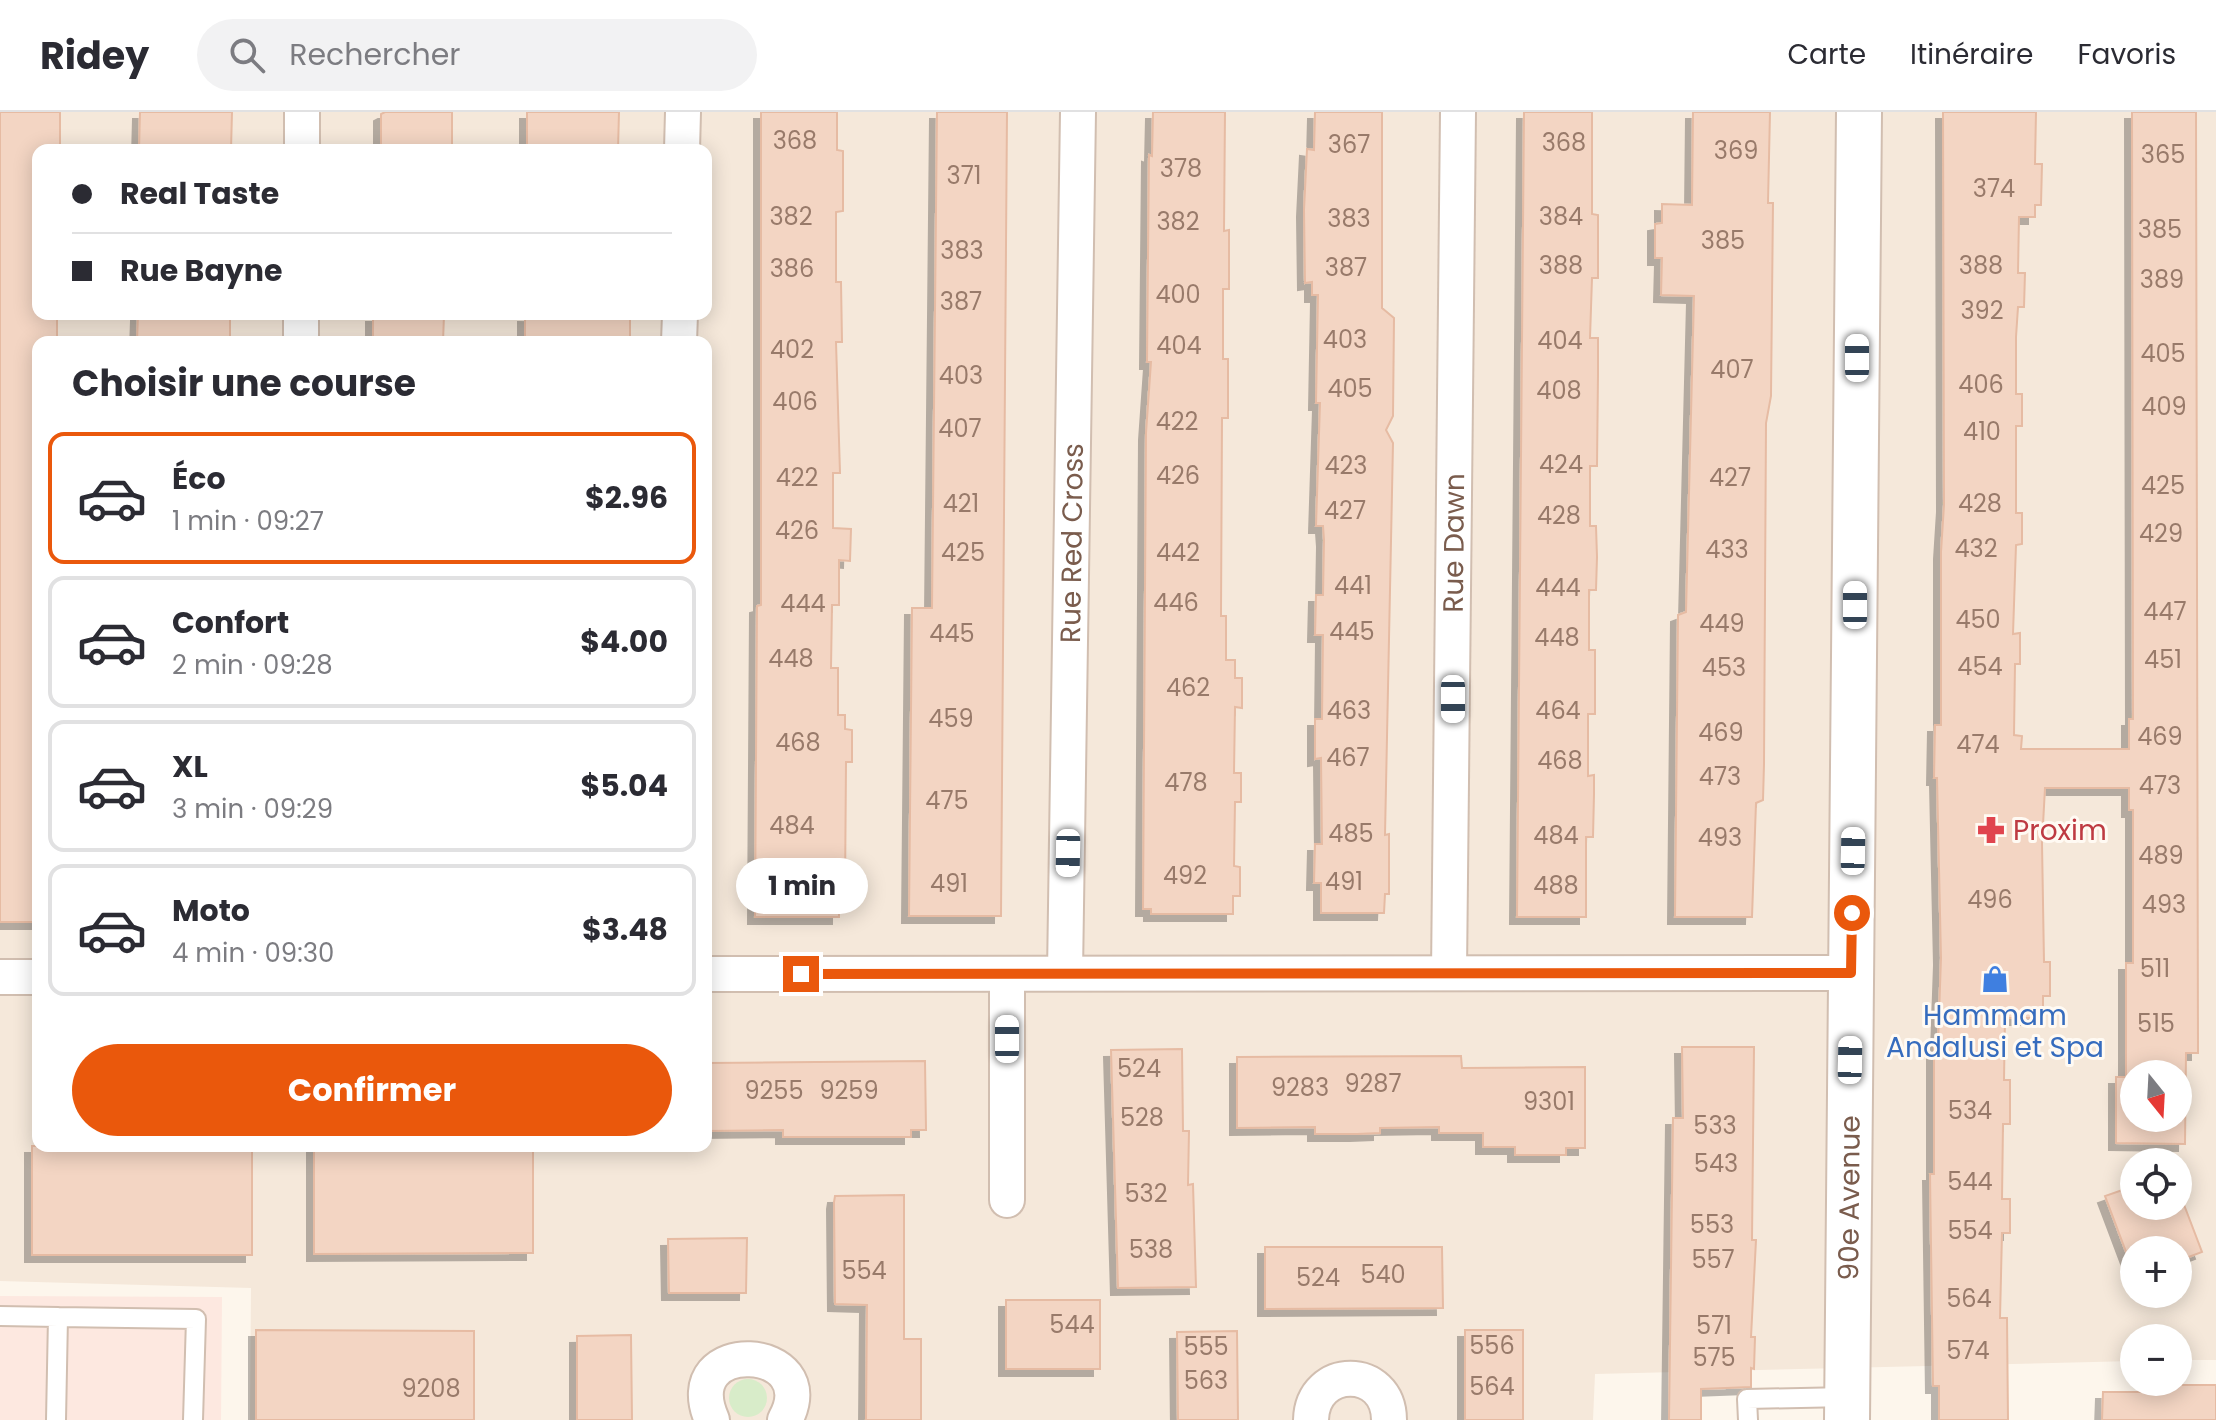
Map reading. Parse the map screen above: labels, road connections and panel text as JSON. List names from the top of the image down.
{
  "streets": {
    "street": ["Rue Red Cross", "Rue Dawn", "90e Avenue"]
  },
  "places": {
    "pharmacy": ["Proxim"],
    "shop": ["Hammam Andalusi et Spa"]
  },
  "house_numbers": [
    "368",
    "368",
    "367",
    "369",
    "365",
    "378",
    "371",
    "374",
    "382",
    "384",
    "383",
    "382",
    "385",
    "385",
    "383",
    "388",
    "388",
    "387",
    "386",
    "389",
    "400",
    "387",
    "392",
    "403",
    "404",
    "404",
    "402",
    "405",
    "407",
    "403",
    "406",
    "405",
    "408",
    "406",
    "409",
    "422",
    "407",
    "410",
    "424",
    "423",
    "426",
    "422",
    "427",
    "425",
    "421",
    "428",
    "427",
    "428",
    "426",
    "429",
    "432",
    "433",
    "425",
    "442",
    "441",
    "444",
    "446",
    "444",
    "447",
    "450",
    "449",
    "445",
    "445",
    "448",
    "448",
    "451",
    "454",
    "453",
    "462",
    "463",
    "464",
    "459",
    "469",
    "469",
    "468",
    "474",
    "467",
    "468",
    "473",
    "478",
    "473",
    "475",
    "484",
    "485",
    "484",
    "493",
    "489",
    "492",
    "491",
    "491",
    "488",
    "496",
    "493",
    "511",
    "515",
    "524",
    "9287",
    "9283",
    "9255",
    "9259",
    "9301",
    "534",
    "528",
    "533",
    "543",
    "544",
    "532",
    "553",
    "554",
    "538",
    "557",
    "554",
    "540",
    "524",
    "564",
    "544",
    "571",
    "556",
    "555",
    "574",
    "575",
    "563",
    "564",
    "9208"
  ],
  "north": "bottom",
  "page": {
    "header": "Ridey",
    "search": "Rechercher",
    "nav": ["Carte", "Itinéraire", "Favoris"],
    "banner": ["Real Taste", "Rue Bayne"],
    "heading": "Choisir une course",
    "list": [
      {
        "name": "Éco",
        "note": "1 min · 09:27",
        "value": "$2.96"
      },
      {
        "name": "Confort",
        "note": "2 min · 09:28",
        "value": "$4.00"
      },
      {
        "name": "XL",
        "note": "3 min · 09:29",
        "value": "$5.04"
      },
      {
        "name": "Moto",
        "note": "4 min · 09:30",
        "value": "$3.48"
      }
    ],
    "bubble": "1 min",
    "buttons": "Confirmer",
    "map_buttons": ["+", "−"]
  }
}
